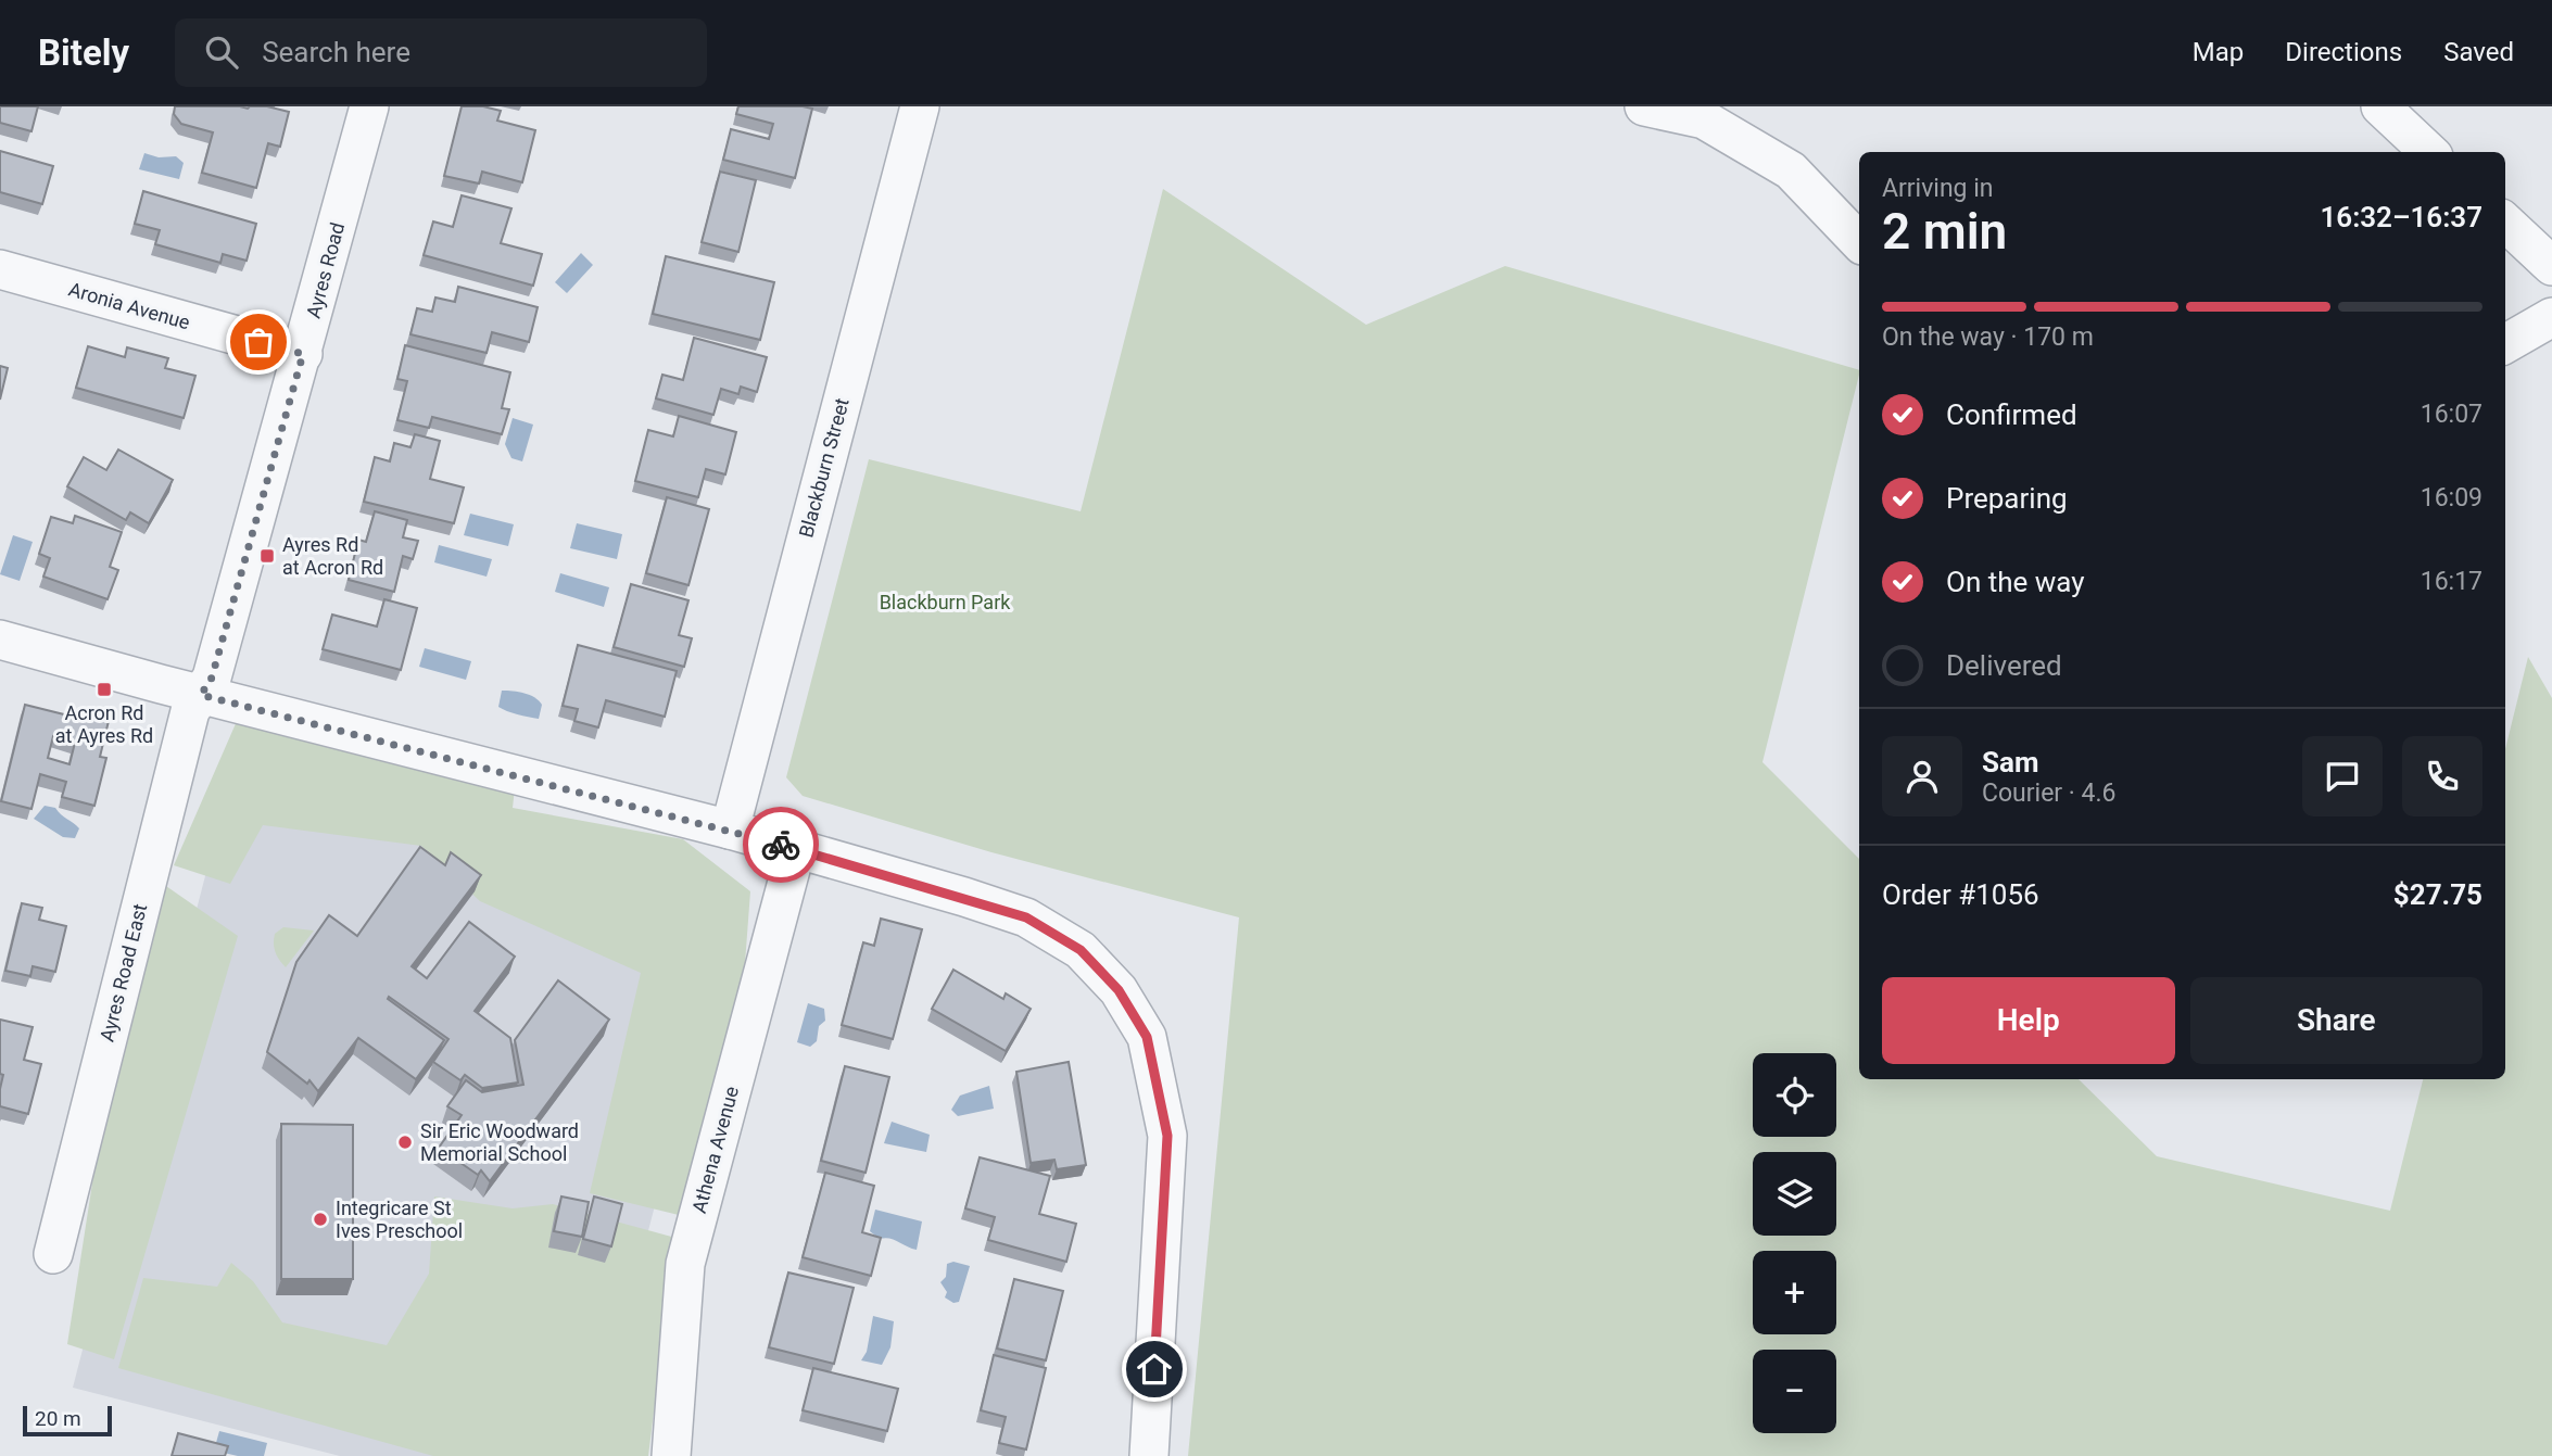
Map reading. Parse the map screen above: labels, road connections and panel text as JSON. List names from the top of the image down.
{
  "streets": {
    "street": [
      "Ayres Road",
      "Aronia Avenue",
      "Blackburn Street",
      "Ayres Road East",
      "Athena Avenue"
    ]
  },
  "crossings": [
    ["Ayres Road", "Aronia Avenue"],
    ["Ayres Road", "Ayres Road East"]
  ],
  "parks": ["Blackburn Park"],
  "places": {
    "transit": ["Ayres Rd at Acron Rd", "Acron Rd at Ayres Rd"],
    "other": ["Sir Eric Woodward Memorial School", "Integricare St Ives Preschool"]
  },
  "scale_bar": "20 m",
  "page": {
    "header": "Bitely",
    "search": "Search here",
    "nav": ["Map", "Directions", "Saved"],
    "heading": ["2 min", "Arriving in", "16:32–16:37"],
    "panel": [
      "Sam",
      "Courier · 4.6",
      "Order #1056",
      "$27.75"
    ],
    "bar": "On the way · 170 m",
    "list": [
      ["Confirmed", "16:07"],
      ["Preparing", "16:09"],
      ["On the way", "16:17"],
      "Delivered"
    ],
    "buttons": ["Help", "Share"],
    "map_buttons": ["+", "−"],
    "scale": "20 m"
  }
}
